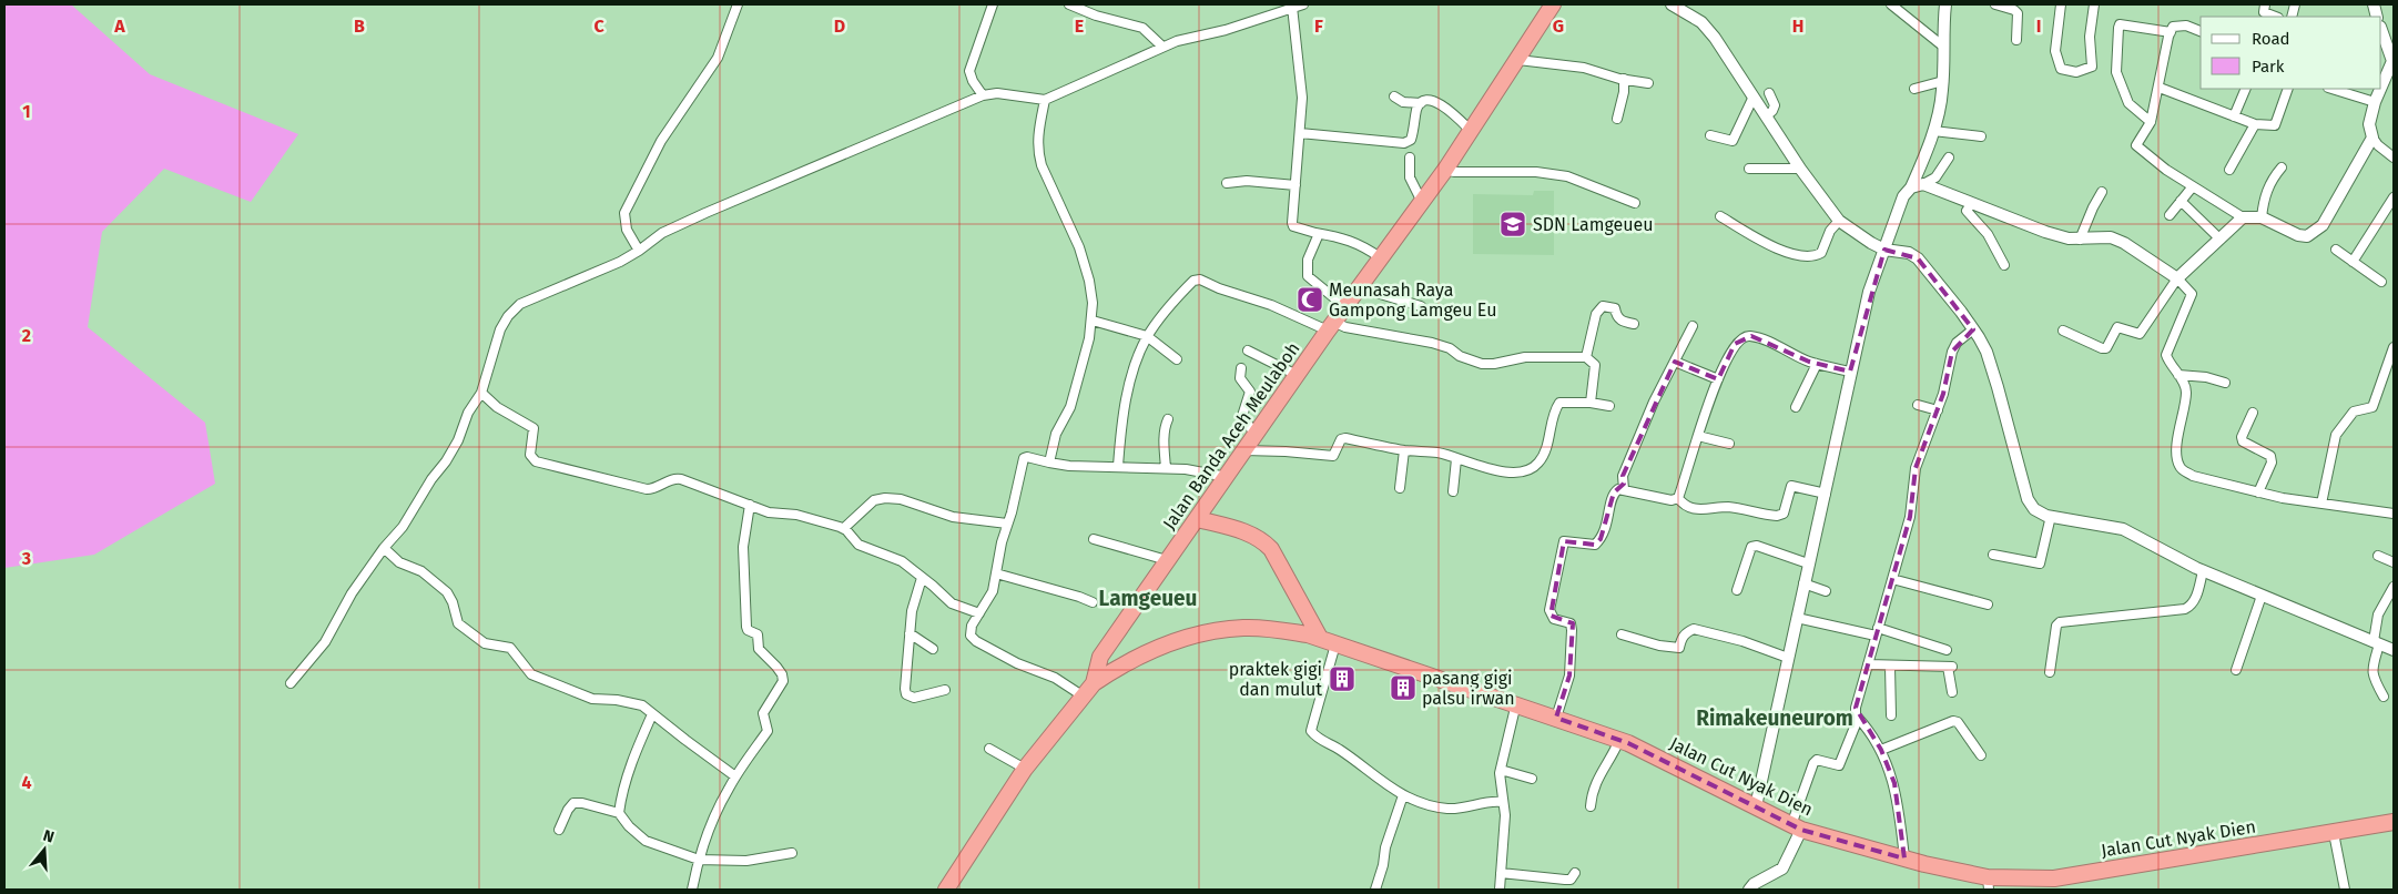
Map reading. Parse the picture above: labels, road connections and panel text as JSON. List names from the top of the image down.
{
  "streets": {
    "highway": ["Jalan Banda Aceh Meulaboh", "Jalan Cut Nyak Dien"]
  },
  "crossings": [
    ["Jalan Banda Aceh Meulaboh", "Jalan Cut Nyak Dien"]
  ],
  "districts": ["Lamgeueu", "Rimakeuneurom"],
  "places": {
    "school or university": ["SDN Lamgeueu"],
    "mosque": ["Meunasah Raya Gampong Lamgeu Eu"],
    "building": ["praktek gigi dan mulut", "pasang gigi palsu irwan"]
  },
  "legend": ["Road", "Park"],
  "north": "top",
  "grid": {
    "columns": [
      "A",
      "B",
      "C",
      "D",
      "E",
      "F",
      "G",
      "H",
      "I"
    ],
    "rows": [
      "1",
      "2",
      "3",
      "4"
    ]
  }
}
